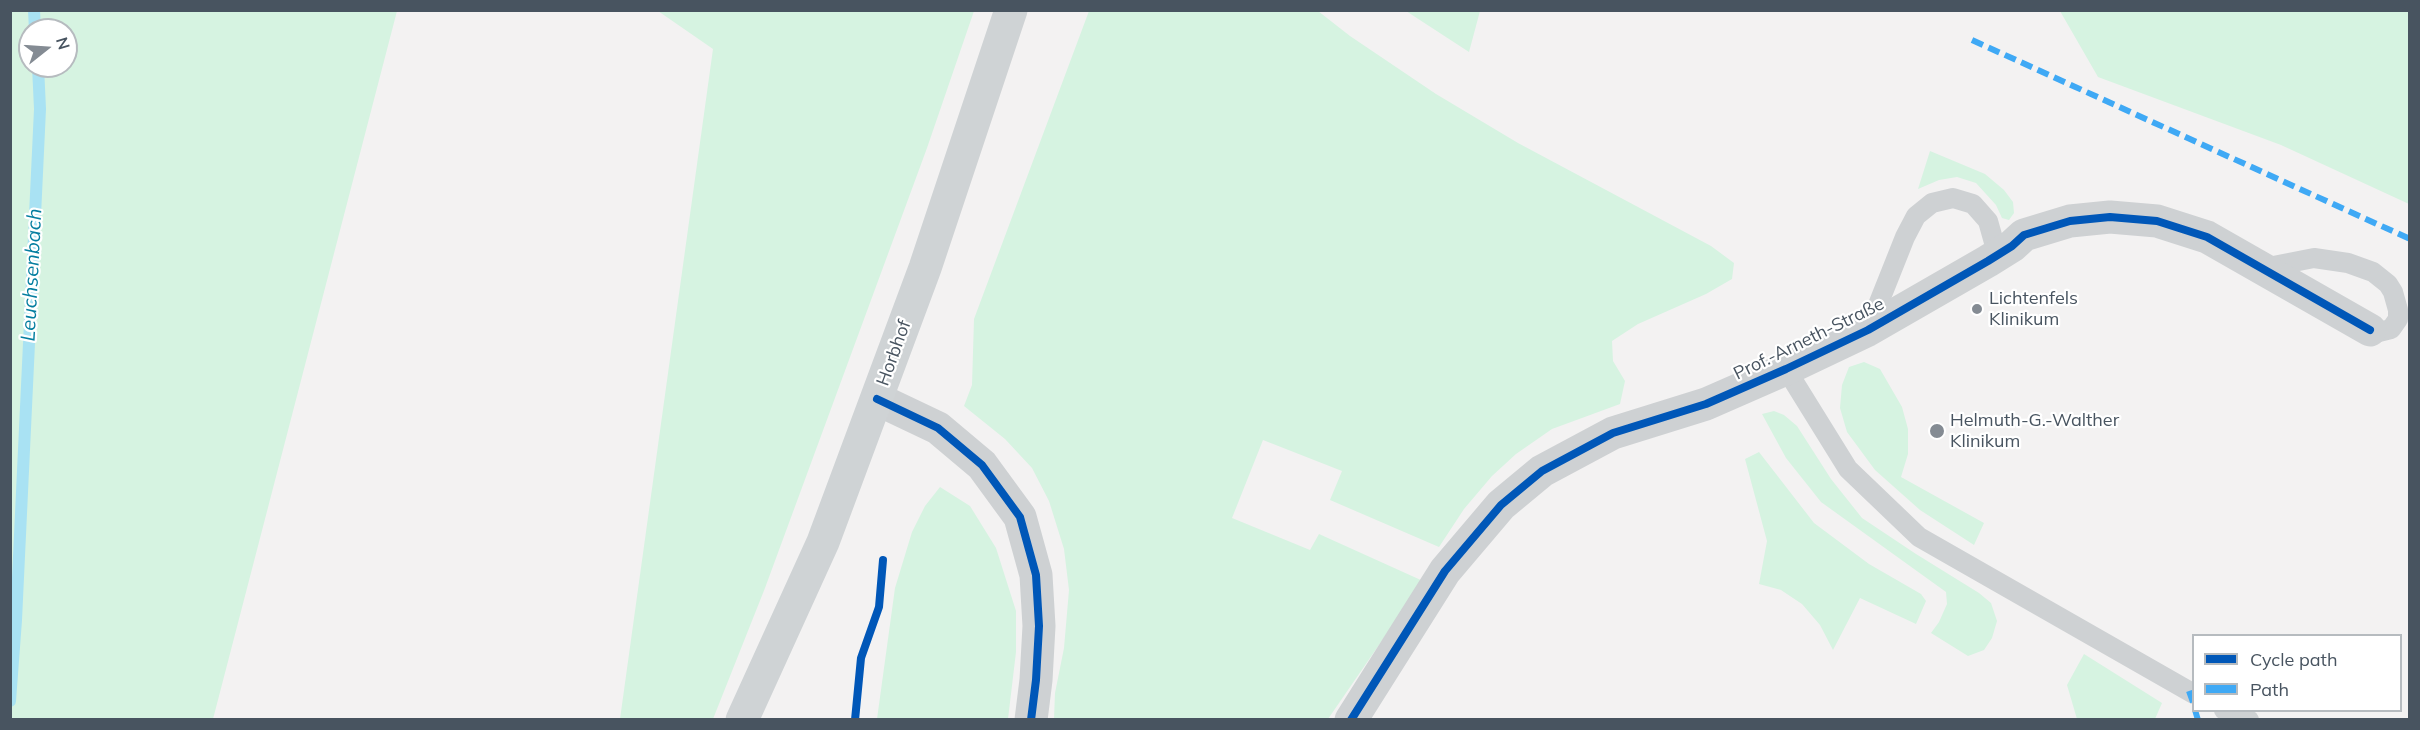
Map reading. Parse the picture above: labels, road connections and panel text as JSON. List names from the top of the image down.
{
  "streets": {
    "main road": ["Horbhof"],
    "street": ["Prof.-Arneth-Straße"]
  },
  "water": ["Leuchsenbach"],
  "places": ["Lichtenfels Klinikum", "Helmuth-G.-Walther Klinikum"],
  "legend": ["Cycle path", "Path"],
  "north": "right"
}
